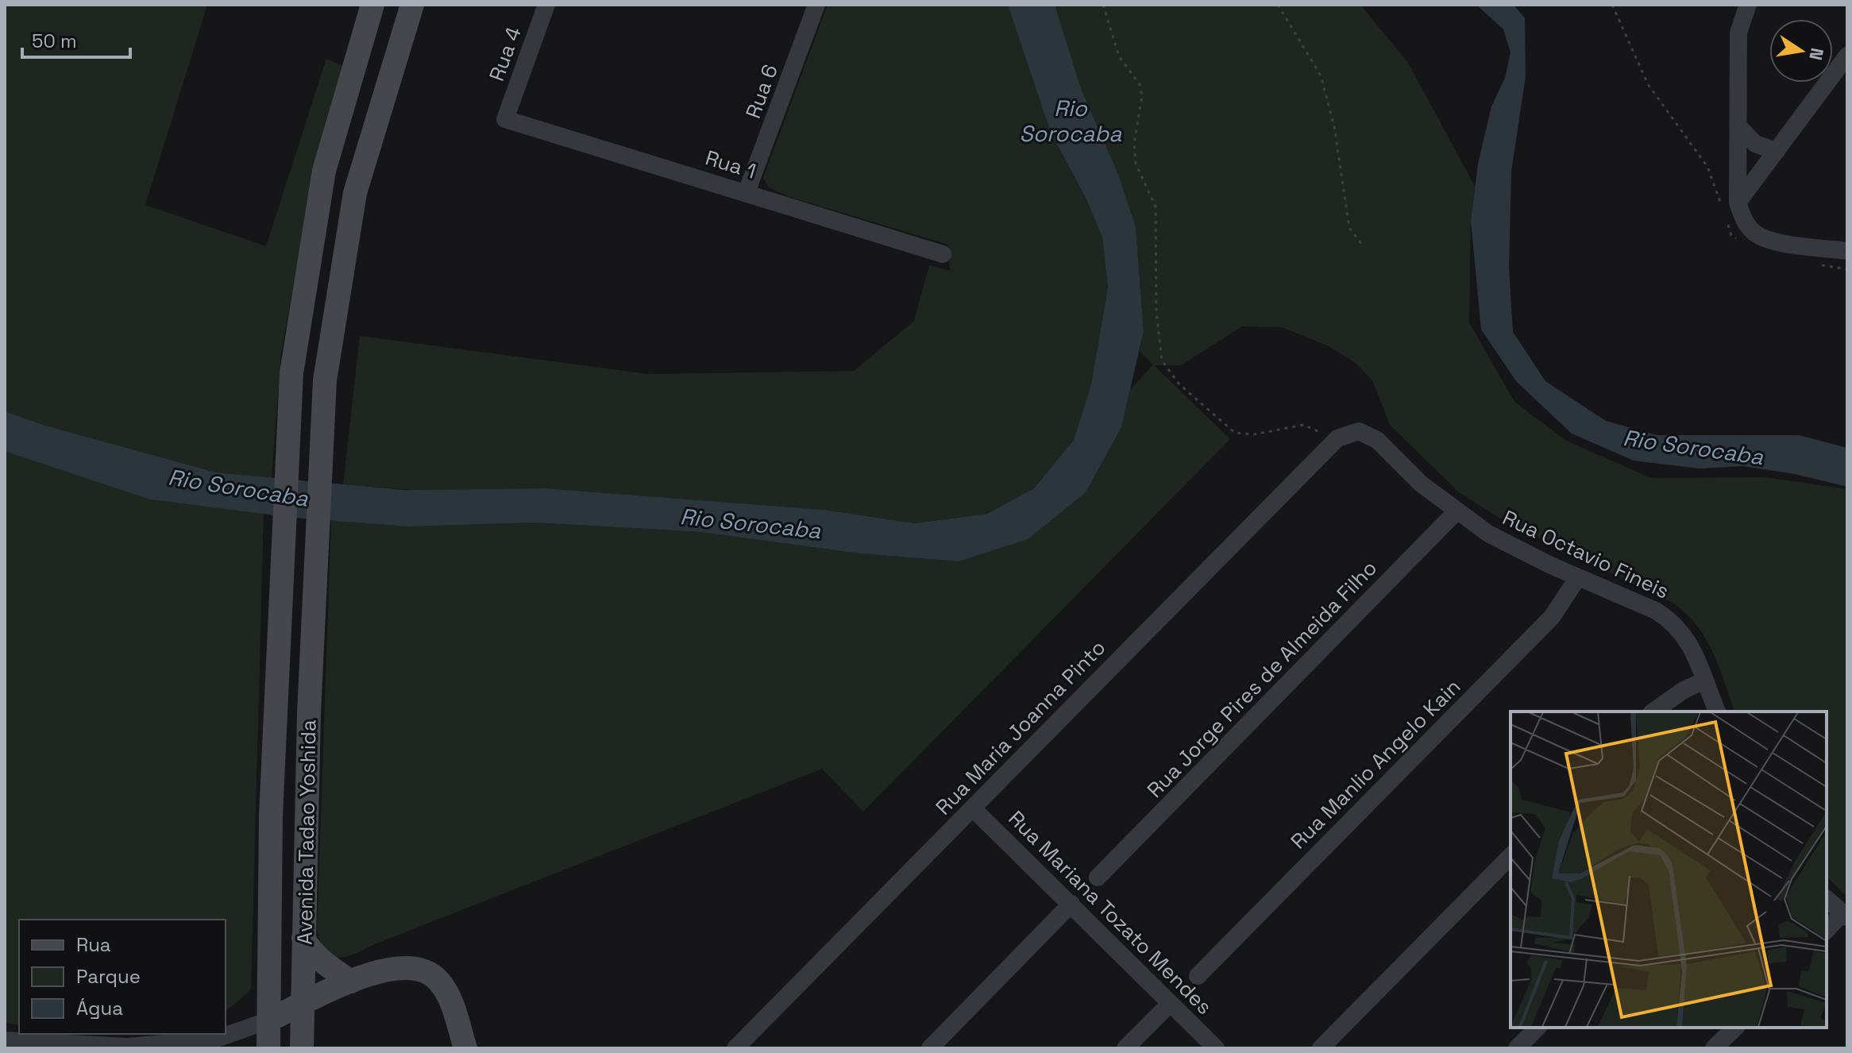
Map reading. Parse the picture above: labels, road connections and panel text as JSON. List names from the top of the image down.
{
  "streets": {
    "main road": ["Avenida Tadao Yoshida"],
    "street": [
      "Rua 4",
      "Rua 6",
      "Rua 1",
      "Rua Octavio Fineis",
      "Rua Jorge Pires de Almeida Filho",
      "Rua Maria Joanna Pinto",
      "Rua Manlio Angelo Kain",
      "Rua Mariana Tozato Mendes"
    ]
  },
  "crossings": [
    ["Rua 4", "Rua 1"],
    ["Rua 6", "Rua 1"],
    ["Rua Octavio Fineis", "Rua Jorge Pires de Almeida Filho"],
    ["Rua Octavio Fineis", "Rua Maria Joanna Pinto"],
    ["Rua Octavio Fineis", "Rua Manlio Angelo Kain"],
    ["Rua Maria Joanna Pinto", "Rua Mariana Tozato Mendes"]
  ],
  "water": ["Rio Sorocaba"],
  "legend": ["Rua", "Parque", "Água"],
  "scale_bar": "50 m",
  "north": "right"
}
